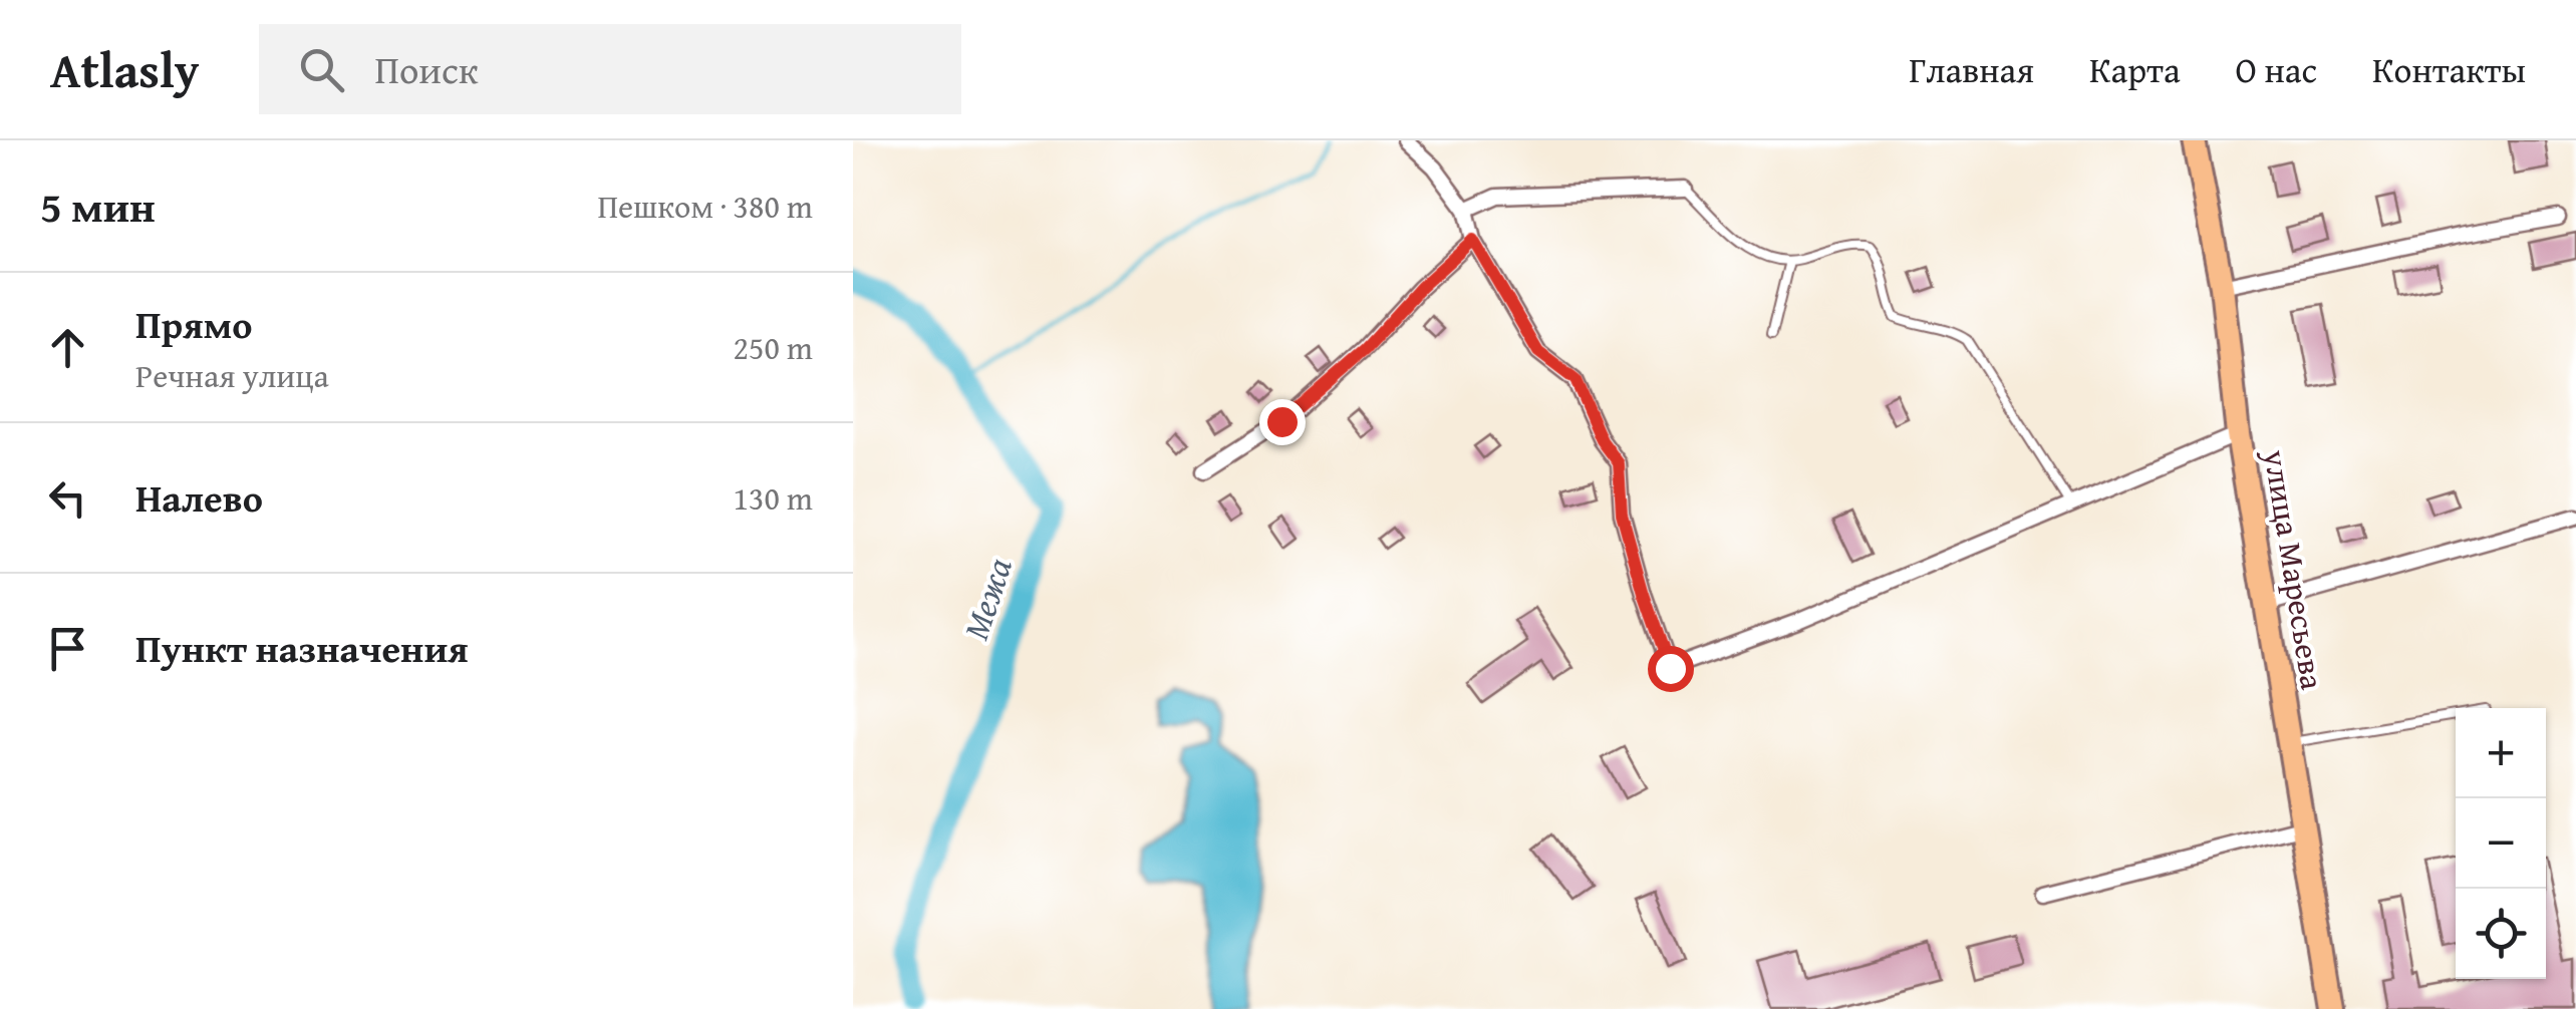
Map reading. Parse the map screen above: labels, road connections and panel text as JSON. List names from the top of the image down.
{
  "streets": {
    "main road": ["улица Маресьева"]
  },
  "water": ["Межа"],
  "page": {
    "header": "Atlasly",
    "search": "Поиск",
    "nav": [
      "Главная",
      "Карта",
      "О нас",
      "Контакты"
    ],
    "heading": ["5 мин", "Пешком · 380 m"],
    "list": [
      ["Прямо", "Речная улица", "250 m"],
      ["Налево", "130 m"],
      "Пункт назначения"
    ],
    "map_buttons": ["+", "−"]
  }
}
